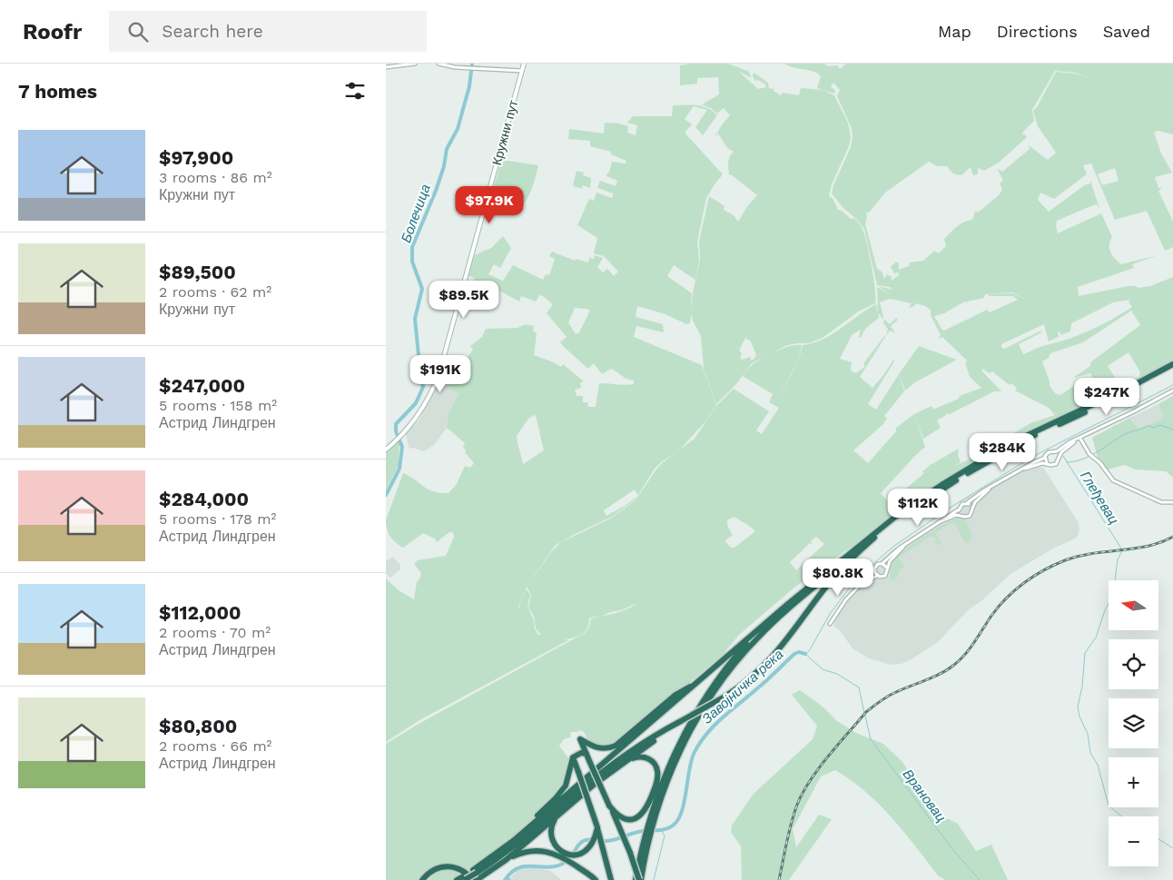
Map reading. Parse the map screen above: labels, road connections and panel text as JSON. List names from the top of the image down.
{
  "streets": {
    "main road": ["Кружни пут"]
  },
  "water": [
    "Болечица",
    "Глеђевац",
    "Завојничка река",
    "Врановац"
  ],
  "north": "left",
  "page": {
    "header": "Roofr",
    "search": "Search here",
    "nav": ["Map", "Directions", "Saved"],
    "heading": "7 homes",
    "list": [
      {
        "name": "$97,900",
        "note": "3 rooms · 86 m² · Кружни пут"
      },
      {
        "name": "$89,500",
        "note": "2 rooms · 62 m² · Кружни пут"
      },
      {
        "name": "$247,000",
        "note": "5 rooms · 158 m² · Астрид Линдгрен"
      },
      {
        "name": "$284,000",
        "note": "5 rooms · 178 m² · Астрид Линдгрен"
      },
      {
        "name": "$112,000",
        "note": "2 rooms · 70 m² · Астрид Линдгрен"
      },
      {
        "name": "$80,800",
        "note": "2 rooms · 66 m² · Астрид Линдгрен"
      }
    ],
    "price": [
      "$97.9K",
      "$89.5K",
      "$191K",
      "$247K",
      "$284K",
      "$112K",
      "$80.8K"
    ],
    "map_buttons": ["+", "−"]
  }
}
